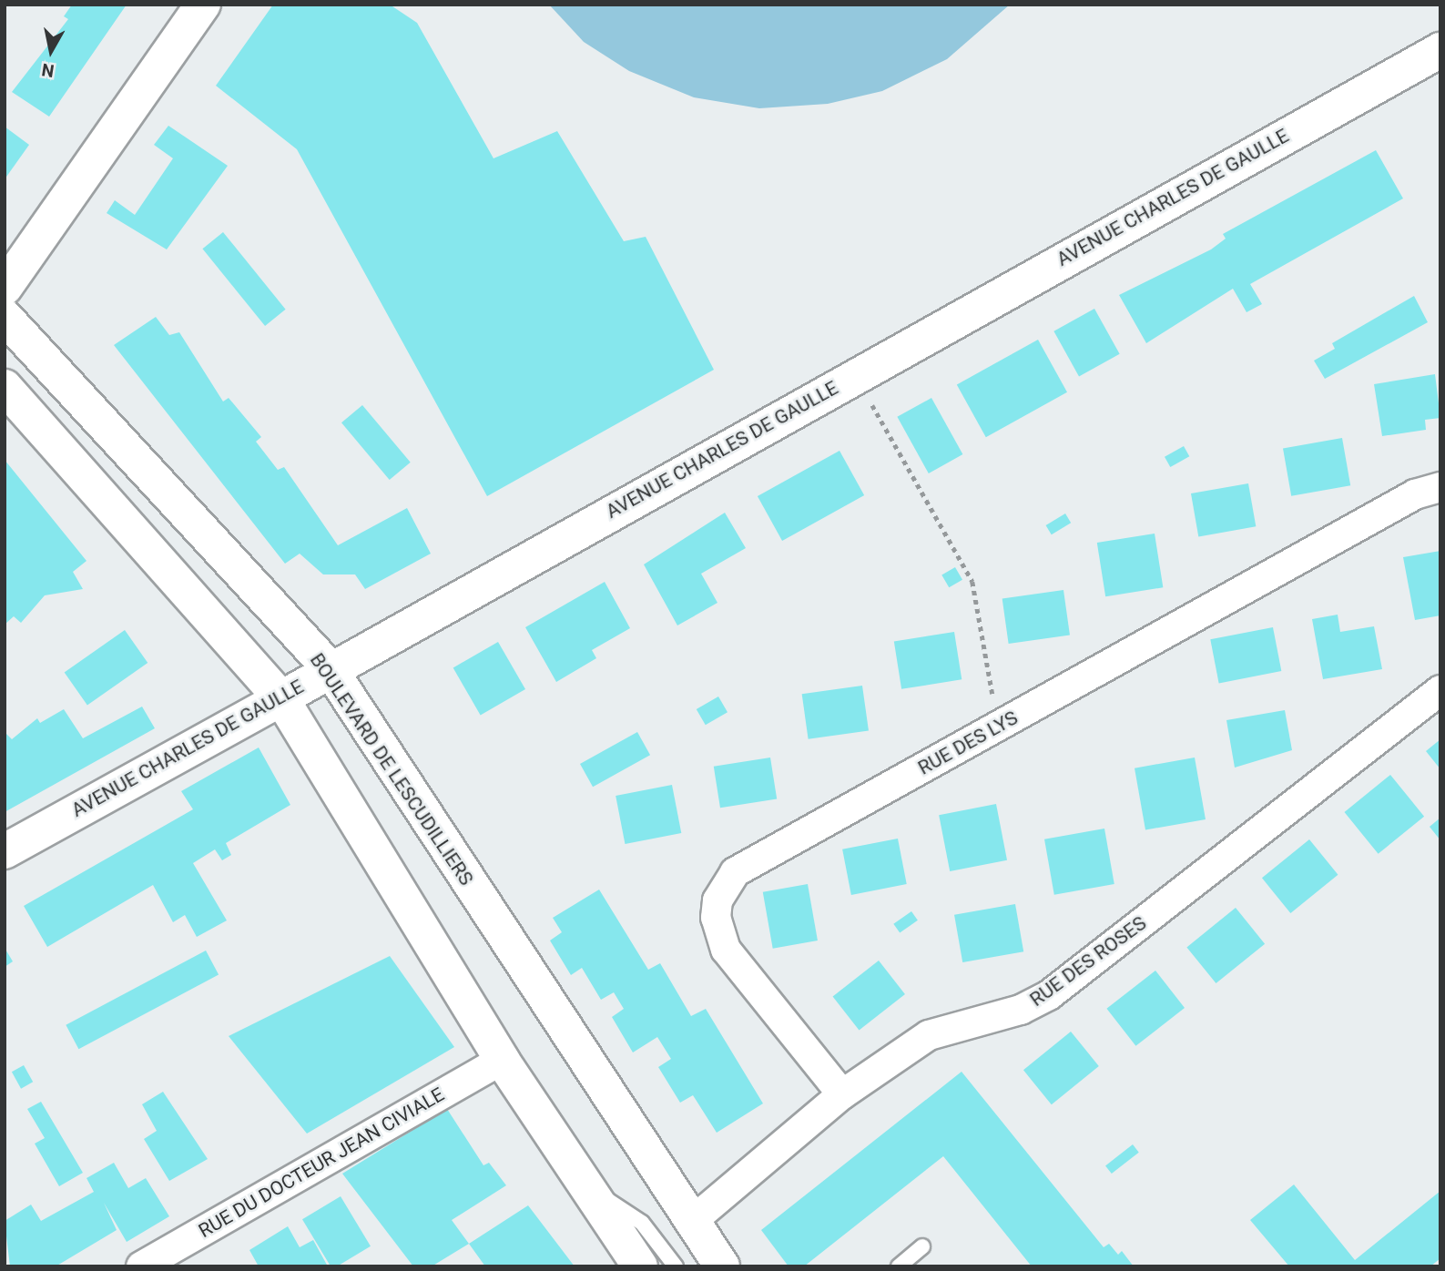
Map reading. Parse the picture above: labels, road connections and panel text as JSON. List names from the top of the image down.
{
  "streets": {
    "main road": ["AVENUE CHARLES DE GAULLE", "BOULEVARD DE LESCUDILLIERS"],
    "street": ["RUE DES LYS", "RUE DES ROSES", "RUE DU DOCTEUR JEAN CIVIALE"]
  },
  "crossings": [
    ["AVENUE CHARLES DE GAULLE", "BOULEVARD DE LESCUDILLIERS"],
    ["RUE DES LYS", "RUE DES ROSES"],
    ["BOULEVARD DE LESCUDILLIERS", "RUE DES ROSES"]
  ],
  "north": "bottom"
}
